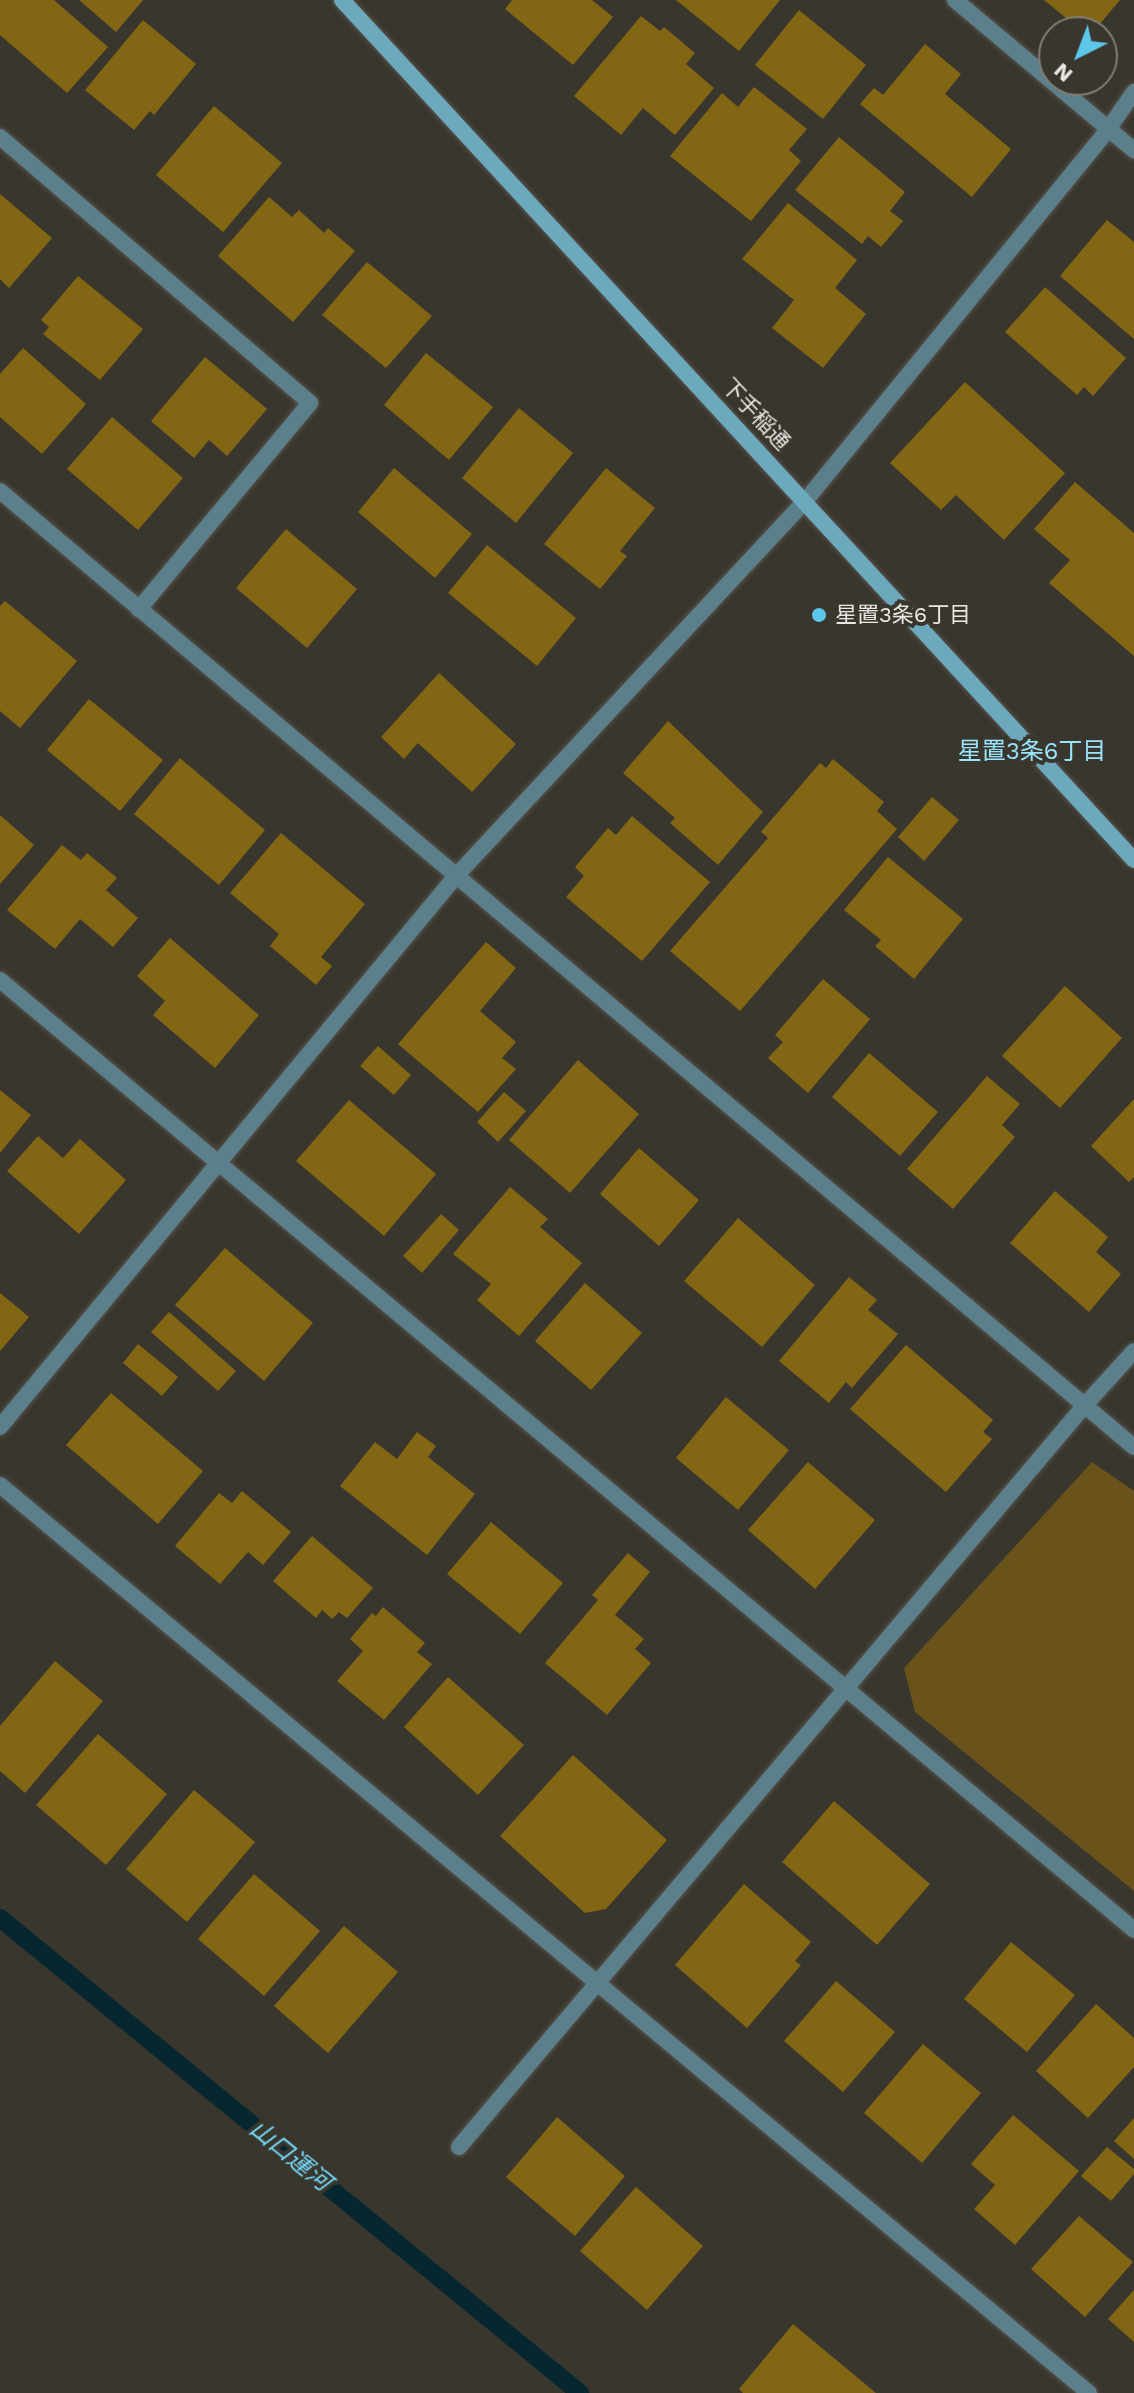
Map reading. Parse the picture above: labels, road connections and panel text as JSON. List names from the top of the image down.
{
  "streets": {
    "street": ["下手稲通"]
  },
  "districts": ["星置3条6丁目"],
  "water": ["山口運河"],
  "places": ["星置3条6丁目"],
  "north": "bottom left"
}
